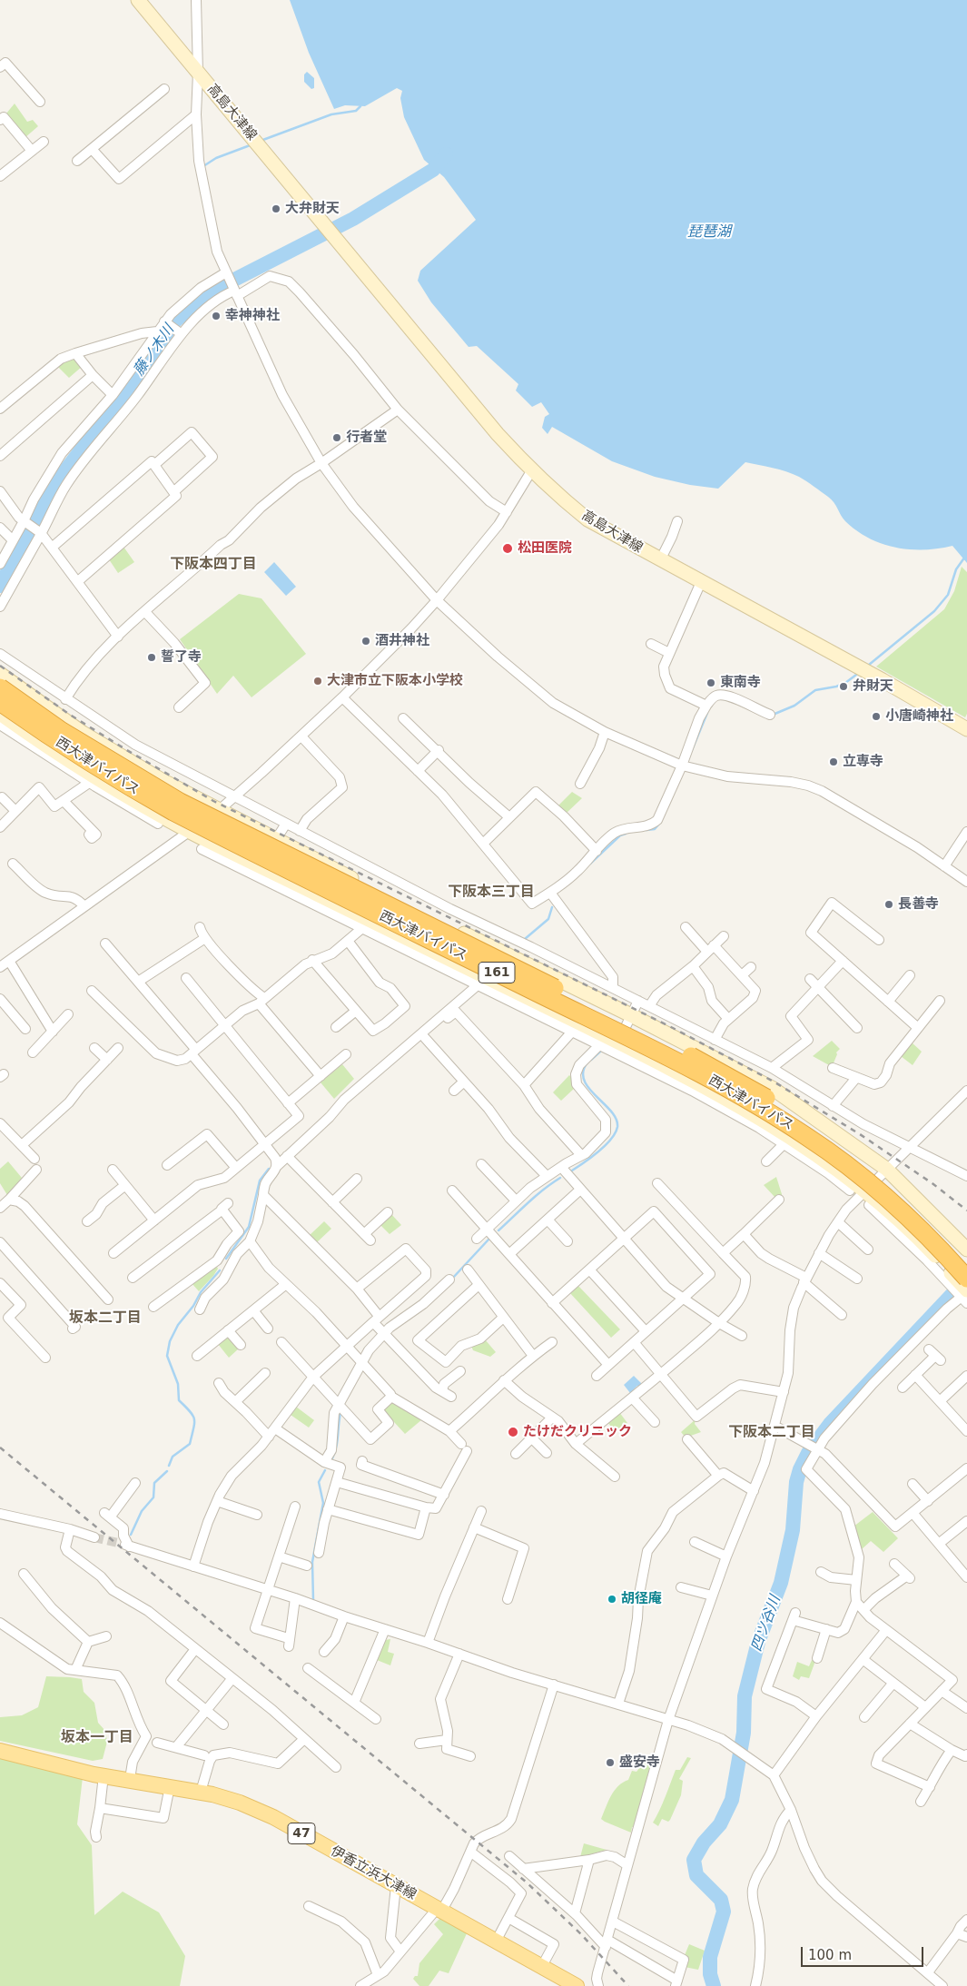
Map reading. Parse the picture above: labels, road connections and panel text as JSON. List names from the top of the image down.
{
  "streets": {
    "highway": ["西大津バイパス", "161"],
    "main road": ["47", "伊香立浜大津線"],
    "street": ["高島大津線"]
  },
  "districts": [
    "下阪本四丁目",
    "下阪本三丁目",
    "坂本二丁目",
    "下阪本二丁目",
    "坂本一丁目"
  ],
  "water": ["琵琶湖", "藤ノ木川", "四ツ谷川"],
  "places": [
    "大弁財天",
    "幸神神社",
    "行者堂",
    "松田医院",
    "酒井神社",
    "誓了寺",
    "大津市立下阪本小学校",
    "東南寺",
    "弁財天",
    "小唐崎神社",
    "立専寺",
    "長善寺",
    "たけだクリニック",
    "胡径庵",
    "盛安寺"
  ],
  "scale_bar": "100 m"
}
